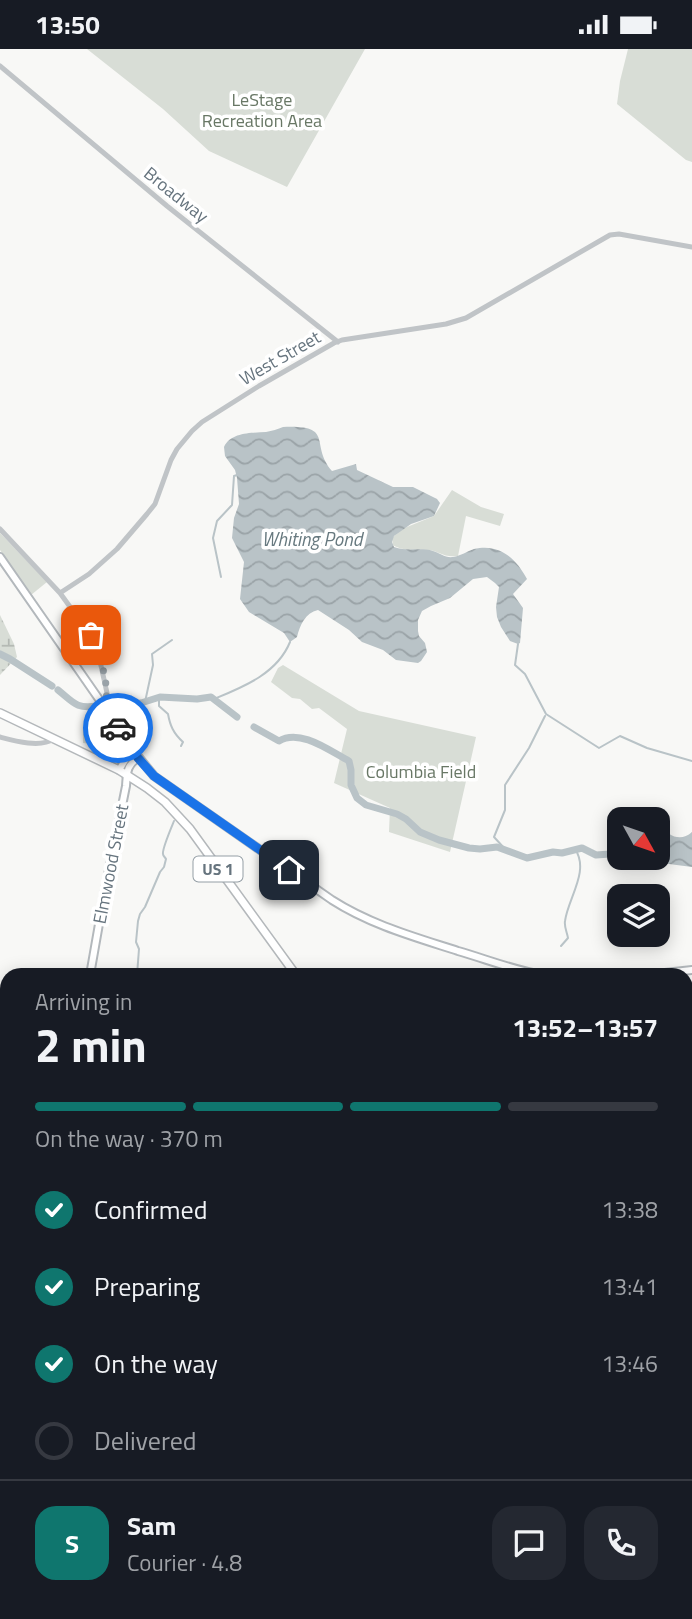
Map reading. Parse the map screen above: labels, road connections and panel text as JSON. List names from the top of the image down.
{
  "streets": {
    "main road": ["Elmwood Street", "US 1"],
    "street": ["Broadway", "West Street"]
  },
  "crossings": [
    ["Broadway", "West Street"],
    ["Elmwood Street", "US 1"]
  ],
  "water": ["Whiting Pond"],
  "parks": ["LeStage Recreation Area", "Columbia Field"],
  "north": "bottom right",
  "page": {
    "status": "13:50",
    "heading": ["2 min", "Arriving in", "13:52–13:57"],
    "panel": ["Sam", "Courier · 4.8"],
    "bar": "On the way · 370 m",
    "list": [
      ["Confirmed", "13:38"],
      ["Preparing", "13:41"],
      ["On the way", "13:46"],
      "Delivered"
    ],
    "round": "S"
  }
}
